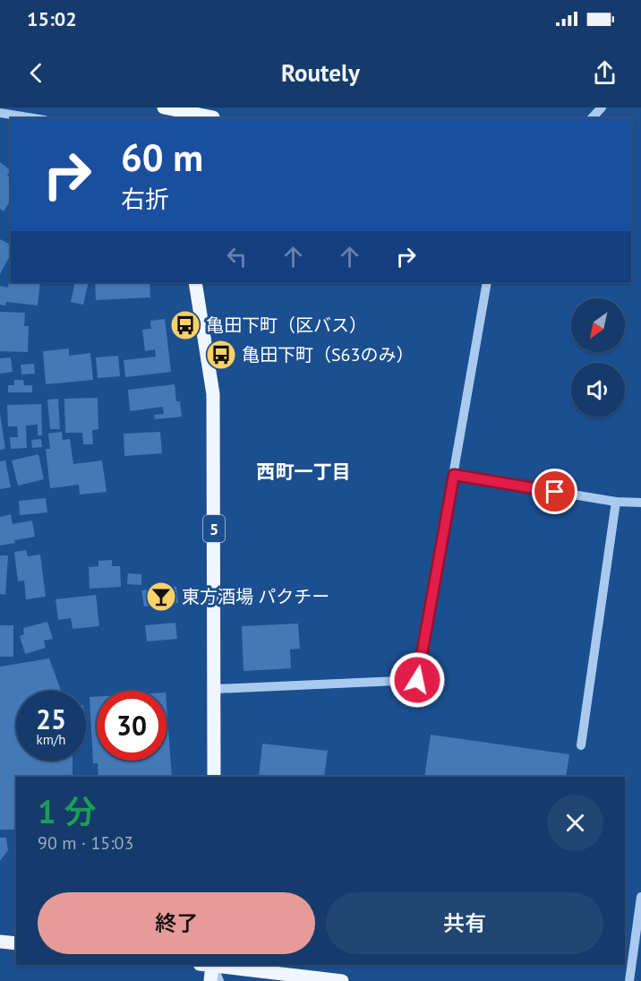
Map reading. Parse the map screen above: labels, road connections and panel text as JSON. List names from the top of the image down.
{
  "streets": {
    "main road": ["5"]
  },
  "districts": ["西町一丁目"],
  "places": {
    "bus stop": ["亀田下町（区バス）", "亀田下町（S63のみ）"],
    "bar": ["東方酒場 パクチー"]
  },
  "north": "bottom left",
  "page": {
    "status": "15:02",
    "header": "Routely",
    "turn": ["60 m", "右折"],
    "speed": "25 km/h",
    "limit": "30",
    "heading": ["1 分", "90 m · 15:03"],
    "buttons": ["終了", "共有"]
  }
}
